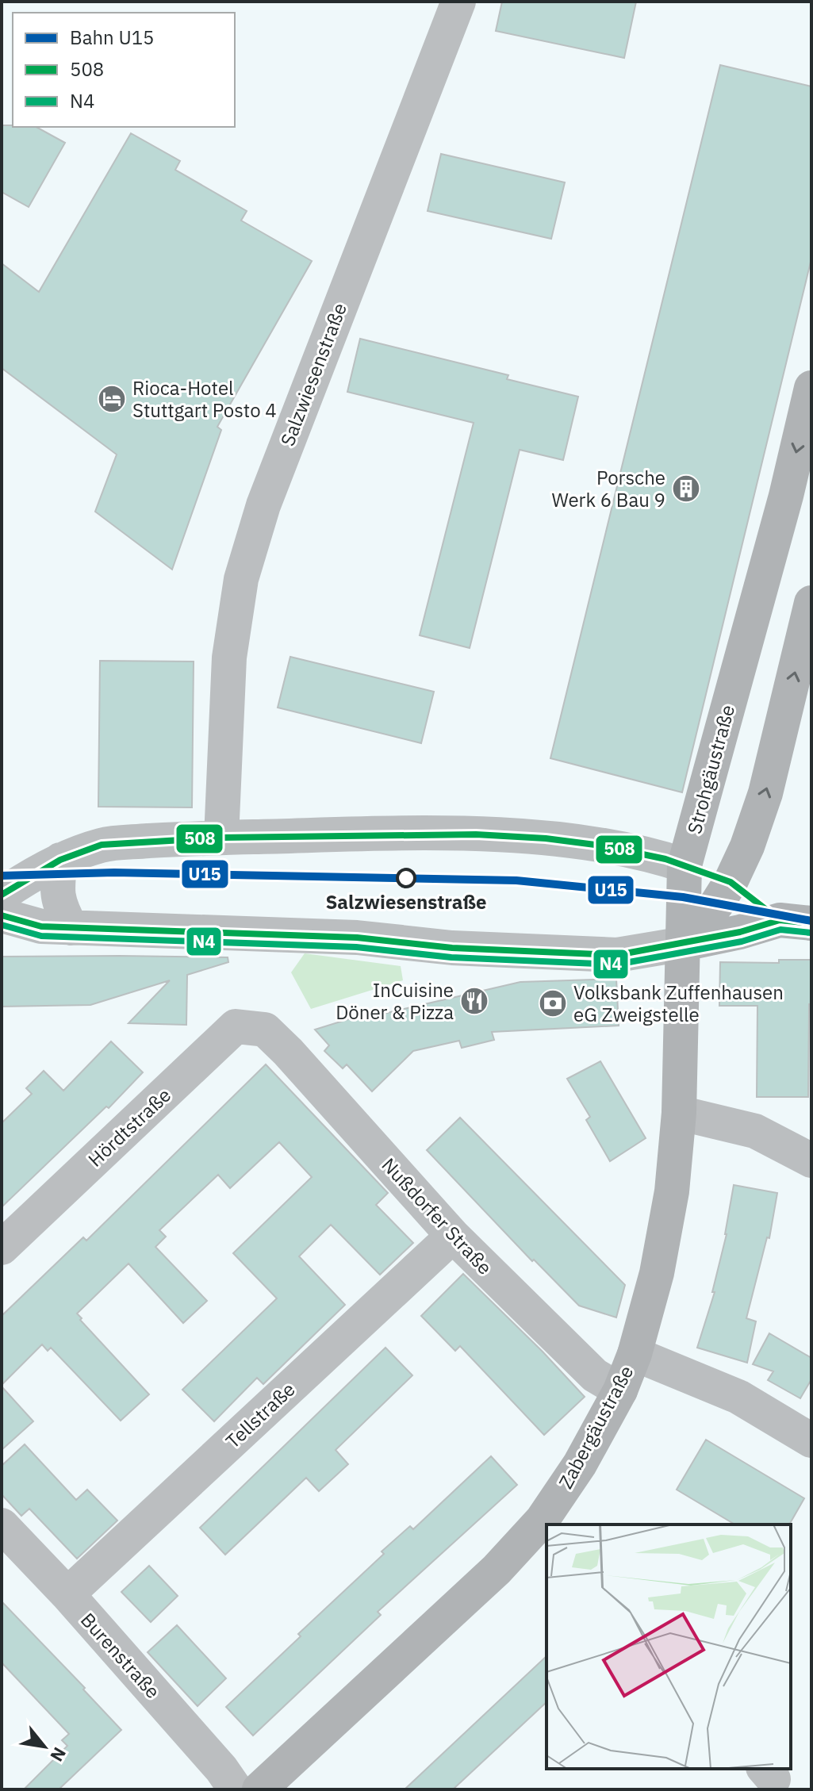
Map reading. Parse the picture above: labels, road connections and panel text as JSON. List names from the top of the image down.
{
  "streets": {
    "main road": ["Strohgäustraße", "Zabergäustraße"],
    "street": [
      "Salzwiesenstraße",
      "Hördtstraße",
      "Nußdorfer Straße",
      "Tellstraße",
      "Burenstraße"
    ]
  },
  "crossings": [
    ["Strohgäustraße", "Zabergäustraße"],
    ["Hördtstraße", "Nußdorfer Straße"],
    ["Nußdorfer Straße", "Tellstraße"],
    ["Nußdorfer Straße", "Zabergäustraße"],
    ["Tellstraße", "Burenstraße"]
  ],
  "places": {
    "hotel": ["Rioca-Hotel Stuttgart Posto 4"],
    "building": ["Porsche Werk 6 Bau 9"],
    "other": ["Salzwiesenstraße"],
    "restaurant": ["InCuisine Döner & Pizza"],
    "bank": ["Volksbank Zuffenhausen eG Zweigstelle"]
  },
  "lines": ["transit line 508", "rail line U15", "transit line N4"],
  "legend": ["Bahn U15", "508", "N4"],
  "north": "bottom right"
}
